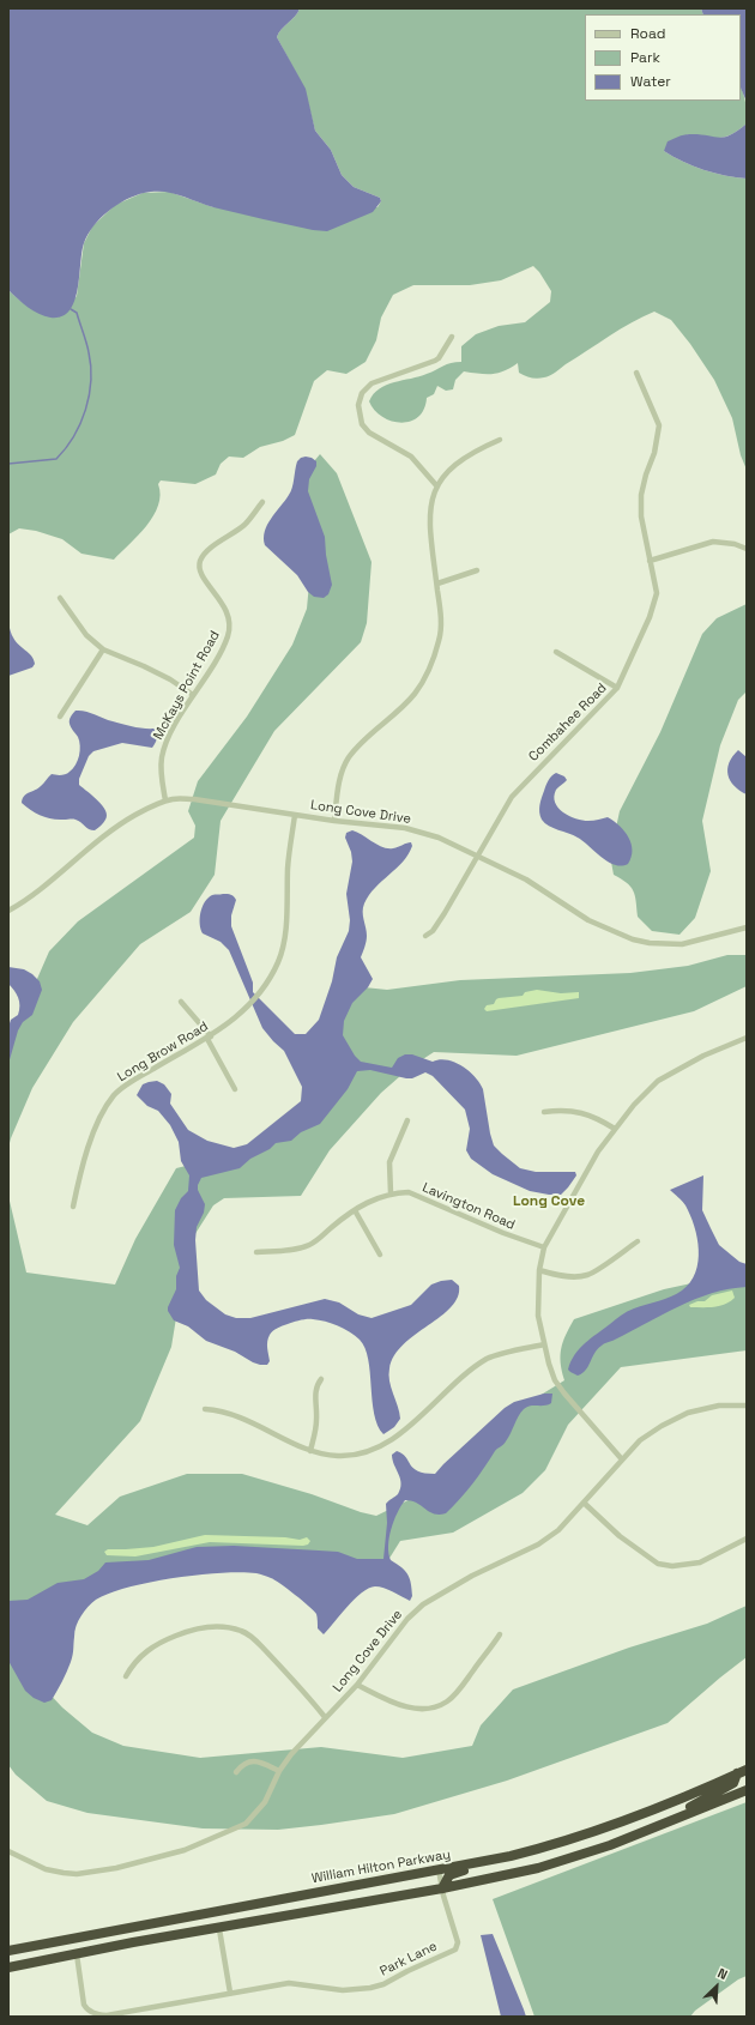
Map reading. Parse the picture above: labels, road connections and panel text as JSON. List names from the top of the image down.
{
  "streets": {
    "highway": ["William Hilton Parkway"],
    "street": [
      "McKays Point Road",
      "Combahee Road",
      "Long Cove Drive",
      "Long Brow Road",
      "Lavington Road",
      "Park Lane"
    ]
  },
  "crossings": [
    ["McKays Point Road", "Long Cove Drive"],
    ["Combahee Road", "Long Cove Drive"],
    ["Long Cove Drive", "Long Brow Road"],
    ["William Hilton Parkway", "Park Lane"]
  ],
  "districts": ["Long Cove"],
  "legend": ["Road", "Park", "Water"],
  "north": "top right"
}
